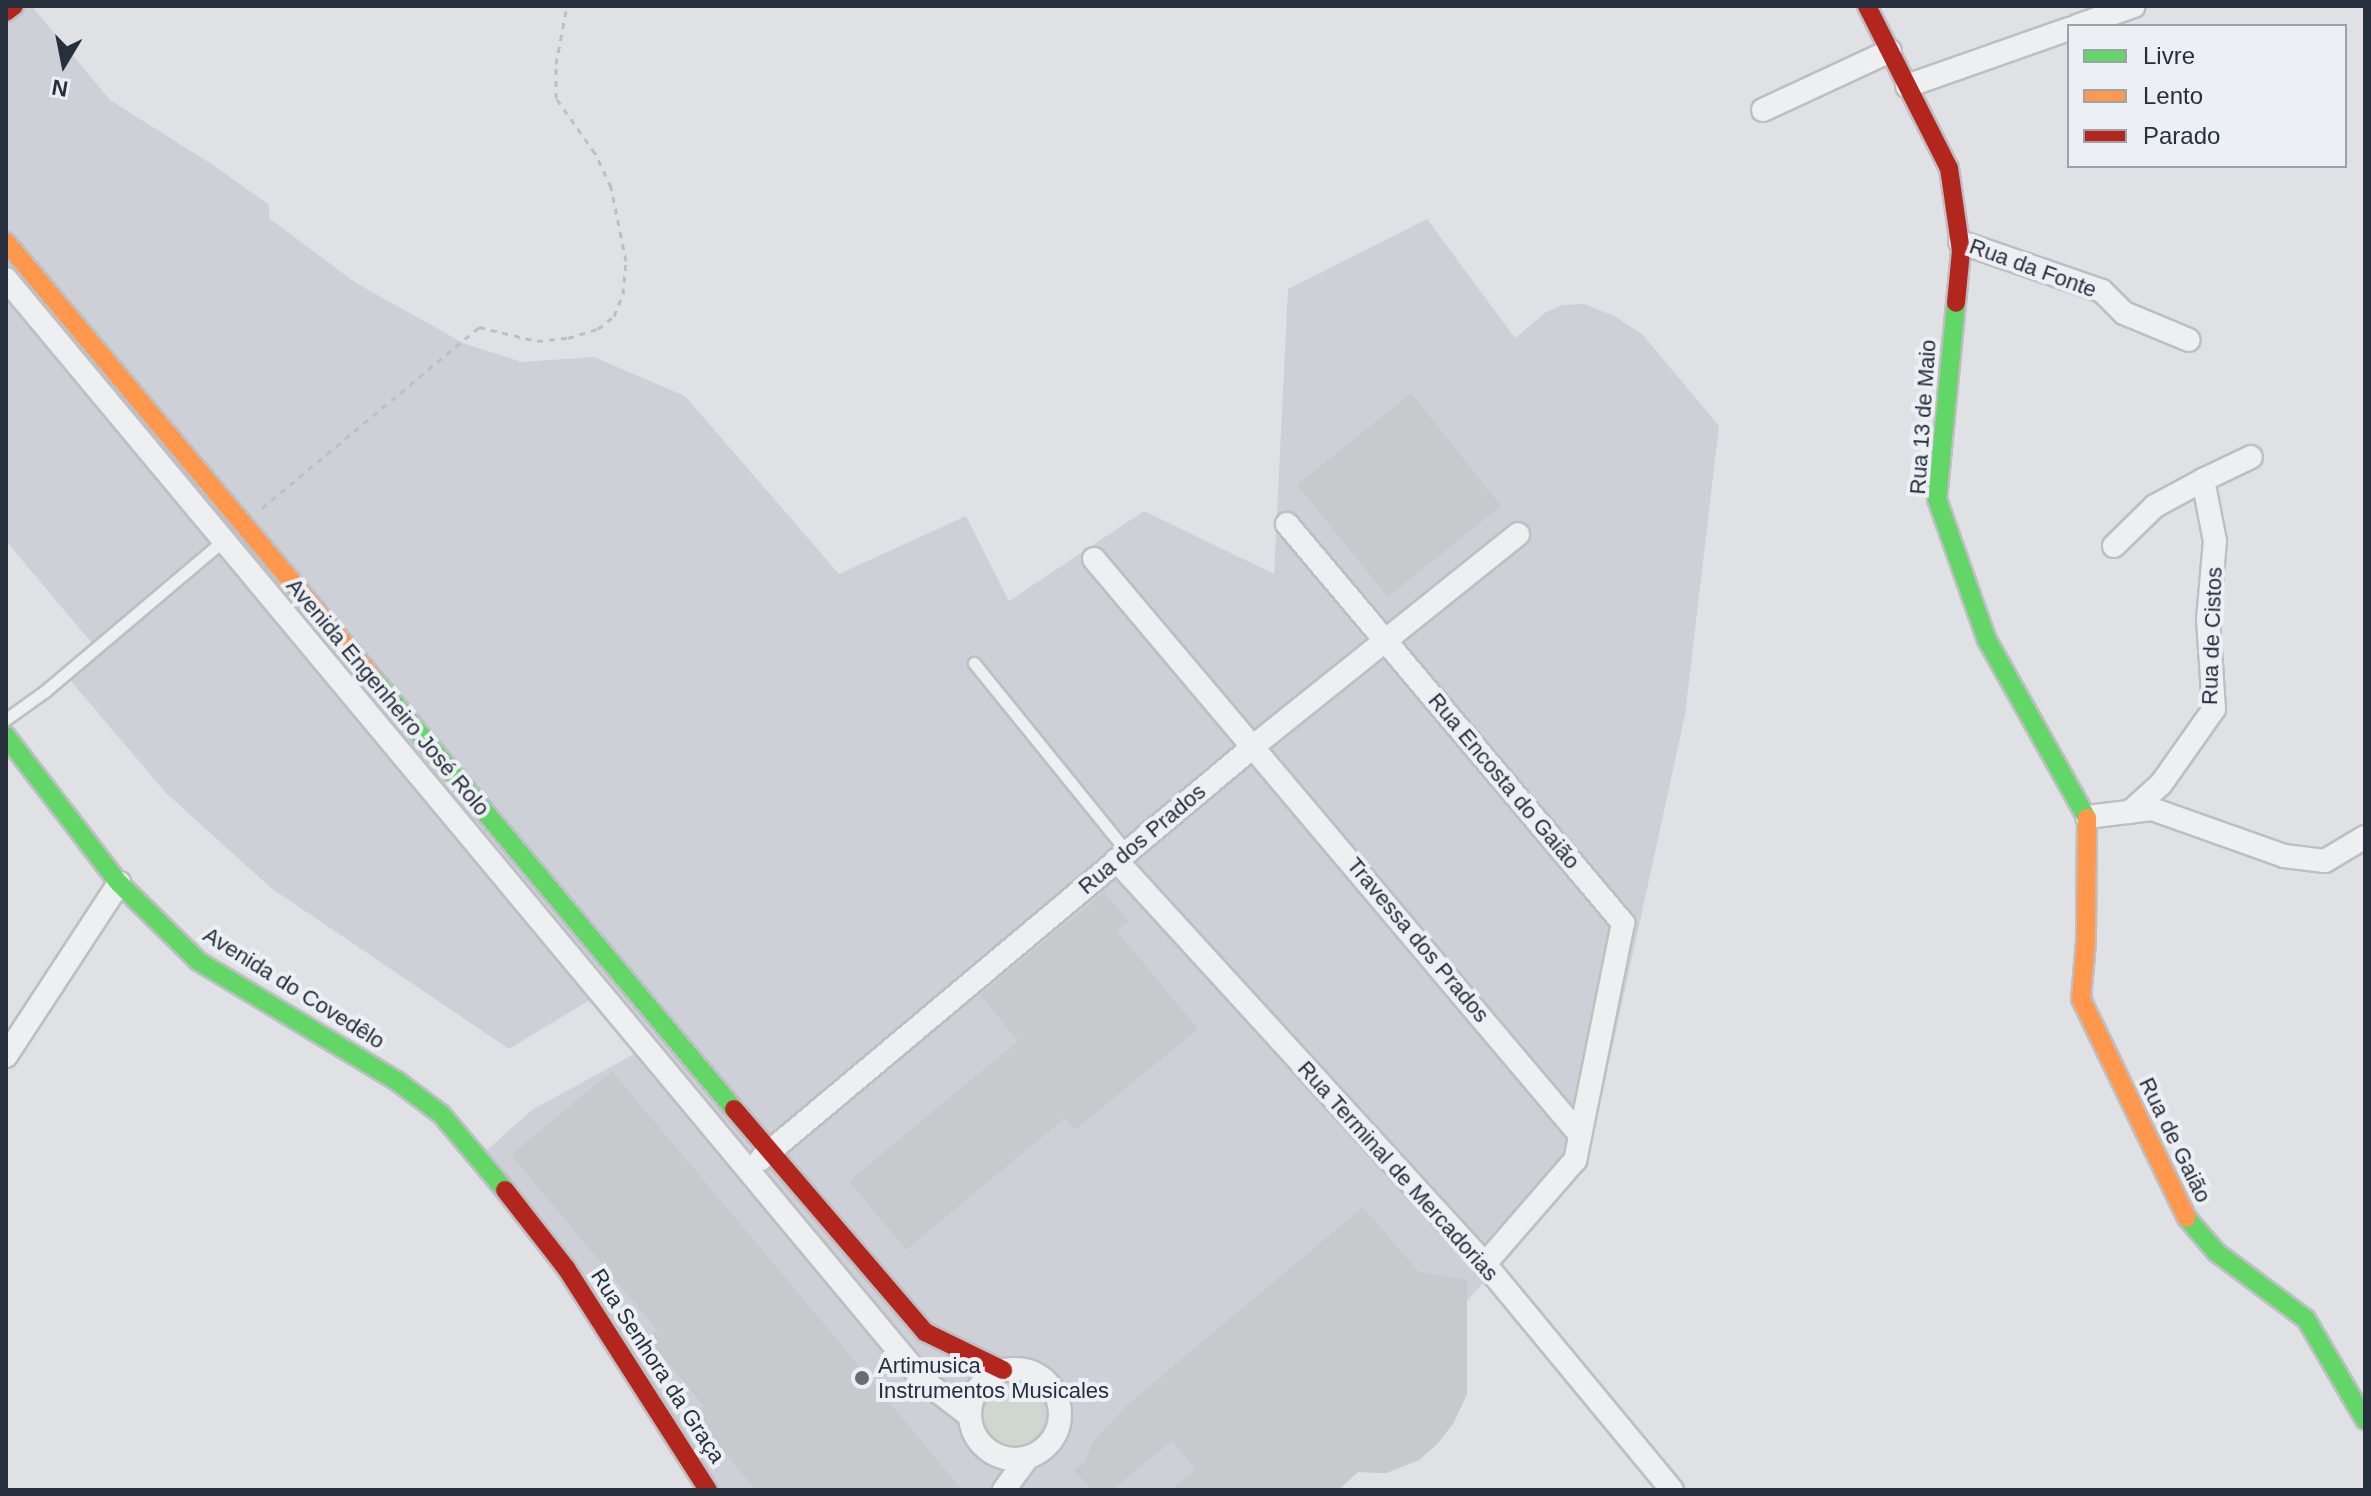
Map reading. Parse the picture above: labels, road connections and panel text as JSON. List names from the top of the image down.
{
  "streets": {
    "street": [
      "Rua da Fonte",
      "Rua 13 de Maio",
      "Rua de Cistos",
      "Avenida Engenheiro José Rolo",
      "Rua Encosta do Gaião",
      "Rua dos Prados",
      "Travessa dos Prados",
      "Avenida do Covedêlo",
      "Rua de Gaião",
      "Rua Terminal de Mercadorias",
      "Rua Senhora da Graça"
    ]
  },
  "crossings": [
    ["Rua da Fonte", "Rua 13 de Maio"],
    ["Rua 13 de Maio", "Rua de Gaião"],
    ["Avenida Engenheiro José Rolo", "Rua dos Prados"],
    ["Rua Encosta do Gaião", "Rua dos Prados"],
    ["Rua Encosta do Gaião", "Travessa dos Prados"],
    ["Rua dos Prados", "Travessa dos Prados"],
    ["Rua dos Prados", "Rua Terminal de Mercadorias"],
    ["Avenida do Covedêlo", "Rua Senhora da Graça"]
  ],
  "places": ["Artimusica Instrumentos Musicales"],
  "legend": ["Livre", "Lento", "Parado"],
  "north": "bottom"
}
